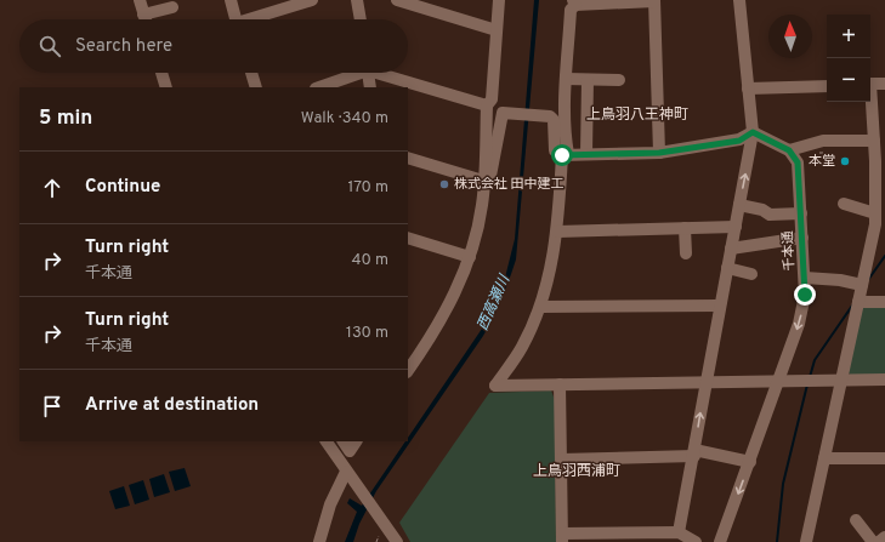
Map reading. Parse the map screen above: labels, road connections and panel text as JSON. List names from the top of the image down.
{
  "streets": {
    "street": ["千本通"]
  },
  "districts": ["上鳥羽八王神町", "上鳥羽西浦町"],
  "water": ["西高瀬川"],
  "places": ["本堂", "株式会社 田中建工"],
  "north": "top",
  "page": {
    "map_buttons": ["+", "−"],
    "search": "Search here",
    "heading": ["5 min", "Walk · 340 m"],
    "list": [
      ["Continue", "170 m"],
      ["Turn right", "千本通", "40 m"],
      ["Turn right", "千本通", "130 m"],
      "Arrive at destination"
    ]
  }
}
